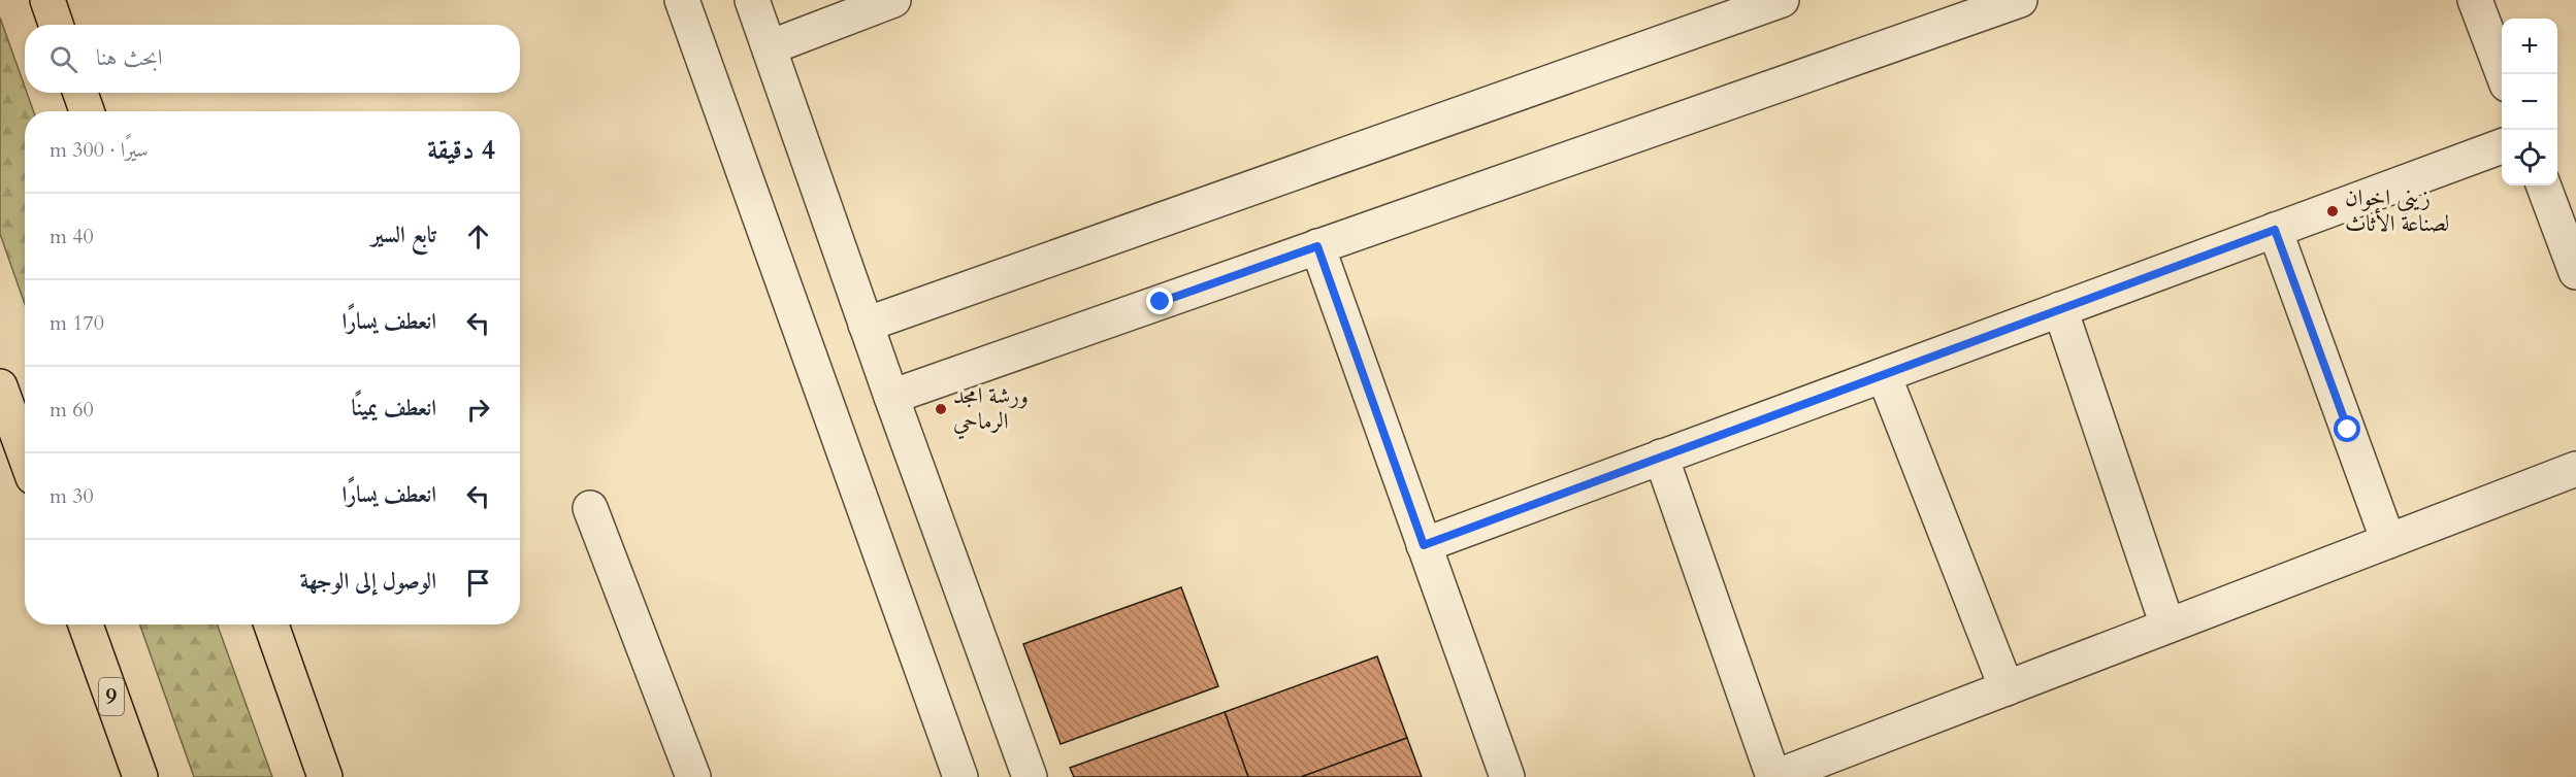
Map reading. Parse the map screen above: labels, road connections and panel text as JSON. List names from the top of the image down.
{
  "streets": {
    "main road": ["9"]
  },
  "places": ["زيني اخوان لصناعة الأثاث", "ورشة امجد الرماحي"],
  "page": {
    "map_buttons": ["+", "−"],
    "search": "ابحث هنا",
    "heading": ["4 دقيقة", "سيرًا · 300 m"],
    "list": [
      ["تابع السير", "40 m"],
      ["انعطف يسارًا", "170 m"],
      ["انعطف يمينًا", "60 m"],
      ["انعطف يسارًا", "30 m"],
      "الوصول إلى الوجهة"
    ]
  }
}
